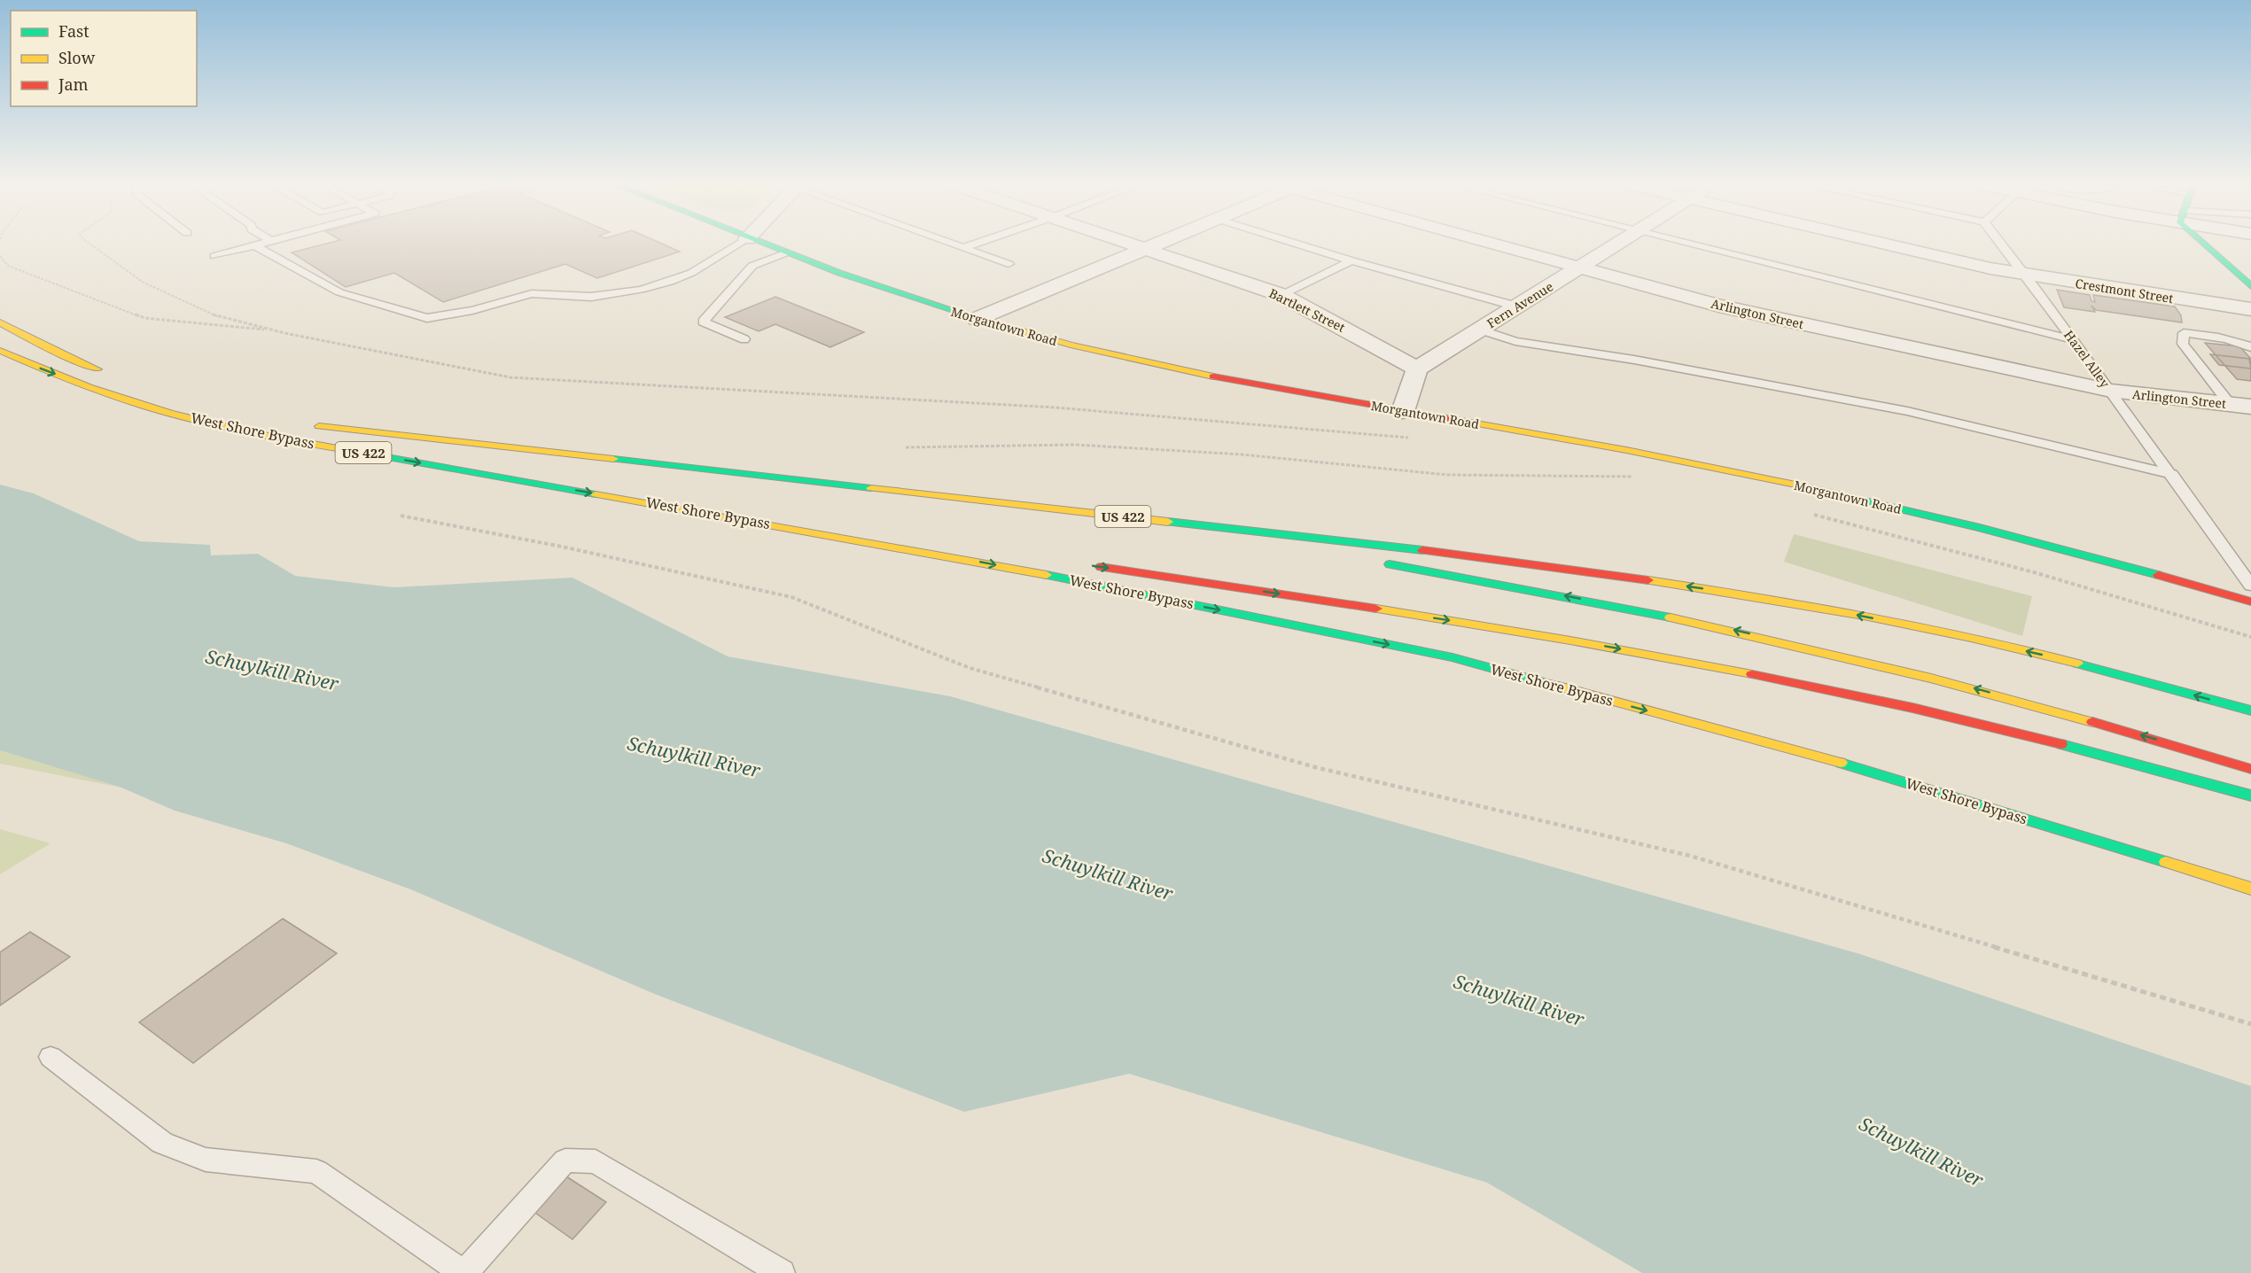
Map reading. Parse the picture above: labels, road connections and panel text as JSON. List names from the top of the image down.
{
  "streets": {
    "main road": ["Morgantown Road", "West Shore Bypass", "US 422"],
    "street": [
      "Crestmont Street",
      "Fern Avenue",
      "Bartlett Street",
      "Arlington Street"
    ],
    "lane": ["Hazel Alley"]
  },
  "crossings": [
    ["Crestmont Street", "Hazel Alley"],
    ["Fern Avenue", "Bartlett Street"],
    ["Fern Avenue", "Arlington Street"],
    ["Arlington Street", "Hazel Alley"]
  ],
  "water": ["Schuylkill River"],
  "legend": ["Fast", "Slow", "Jam"]
}
